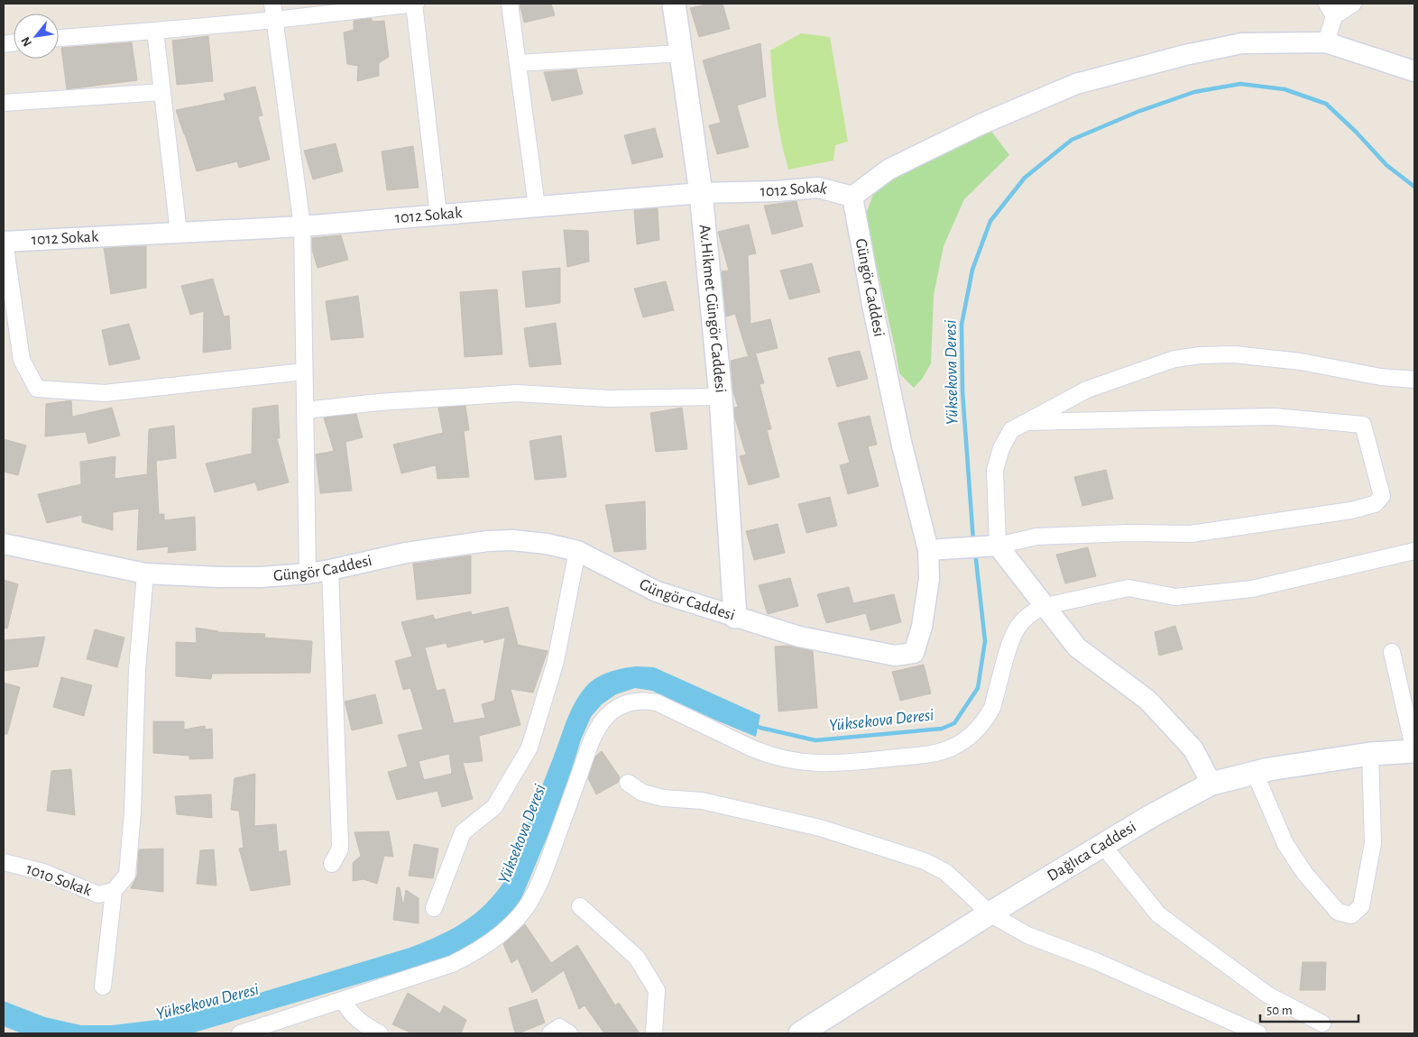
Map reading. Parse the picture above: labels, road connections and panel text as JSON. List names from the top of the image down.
{
  "streets": {
    "main road": ["Av.Hikmet Güngör Caddesi", "Dağlıca Caddesi"],
    "street": ["1012 Sokak", "Güngör Caddesi", "1010 Sokak"]
  },
  "crossings": [
    ["1012 Sokak", "Güngör Caddesi"],
    ["1012 Sokak", "Av.Hikmet Güngör Caddesi"],
    ["Güngör Caddesi", "Av.Hikmet Güngör Caddesi"]
  ],
  "water": ["Yüksekova Deresi"],
  "scale_bar": "50 m",
  "north": "bottom left"
}
